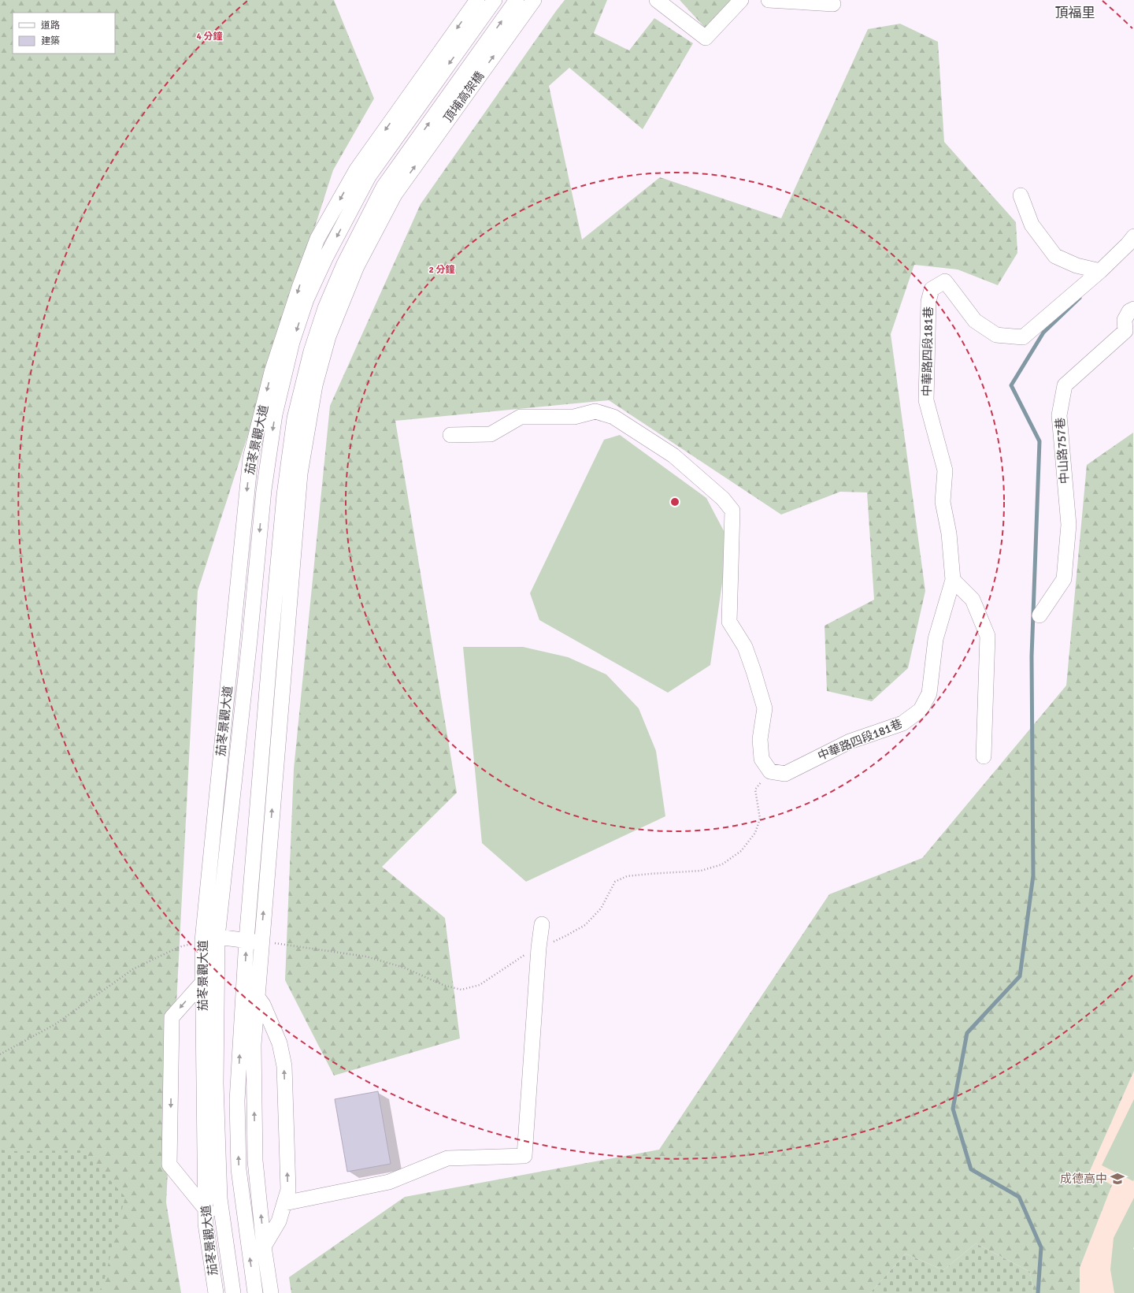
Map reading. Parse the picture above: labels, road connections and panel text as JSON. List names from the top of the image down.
{
  "streets": {
    "street": [
      "頂埔高架橋",
      "中華路四段181巷",
      "茄苳景觀大道",
      "中山路757巷"
    ]
  },
  "districts": ["頂福里"],
  "places": {
    "school or university": ["成德高中"]
  },
  "legend": ["道路", "建築"],
  "rings": ["4 分鐘", "2 分鐘"]
}
